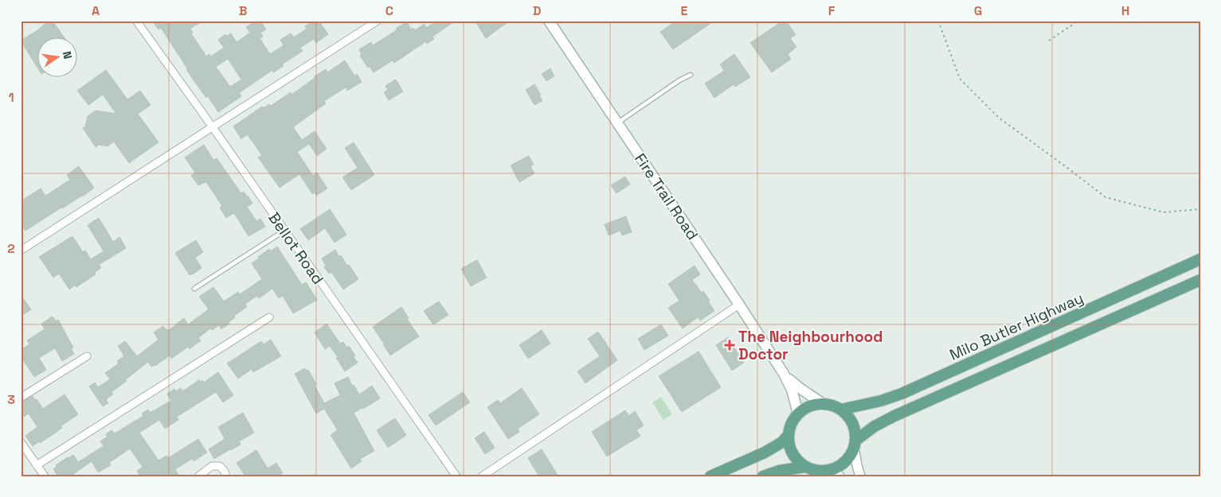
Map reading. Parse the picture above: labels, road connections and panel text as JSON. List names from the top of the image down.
{
  "streets": {
    "main road": ["Fire Trail Road", "Milo Butler Highway"],
    "street": ["Bellot Road"]
  },
  "crossings": [
    ["Fire Trail Road", "Milo Butler Highway"]
  ],
  "places": {
    "health": ["The Neighbourhood Doctor"]
  },
  "north": "right",
  "grid": {
    "columns": [
      "A",
      "B",
      "C",
      "D",
      "E",
      "F",
      "G",
      "H"
    ],
    "rows": ["1", "2", "3"]
  }
}
